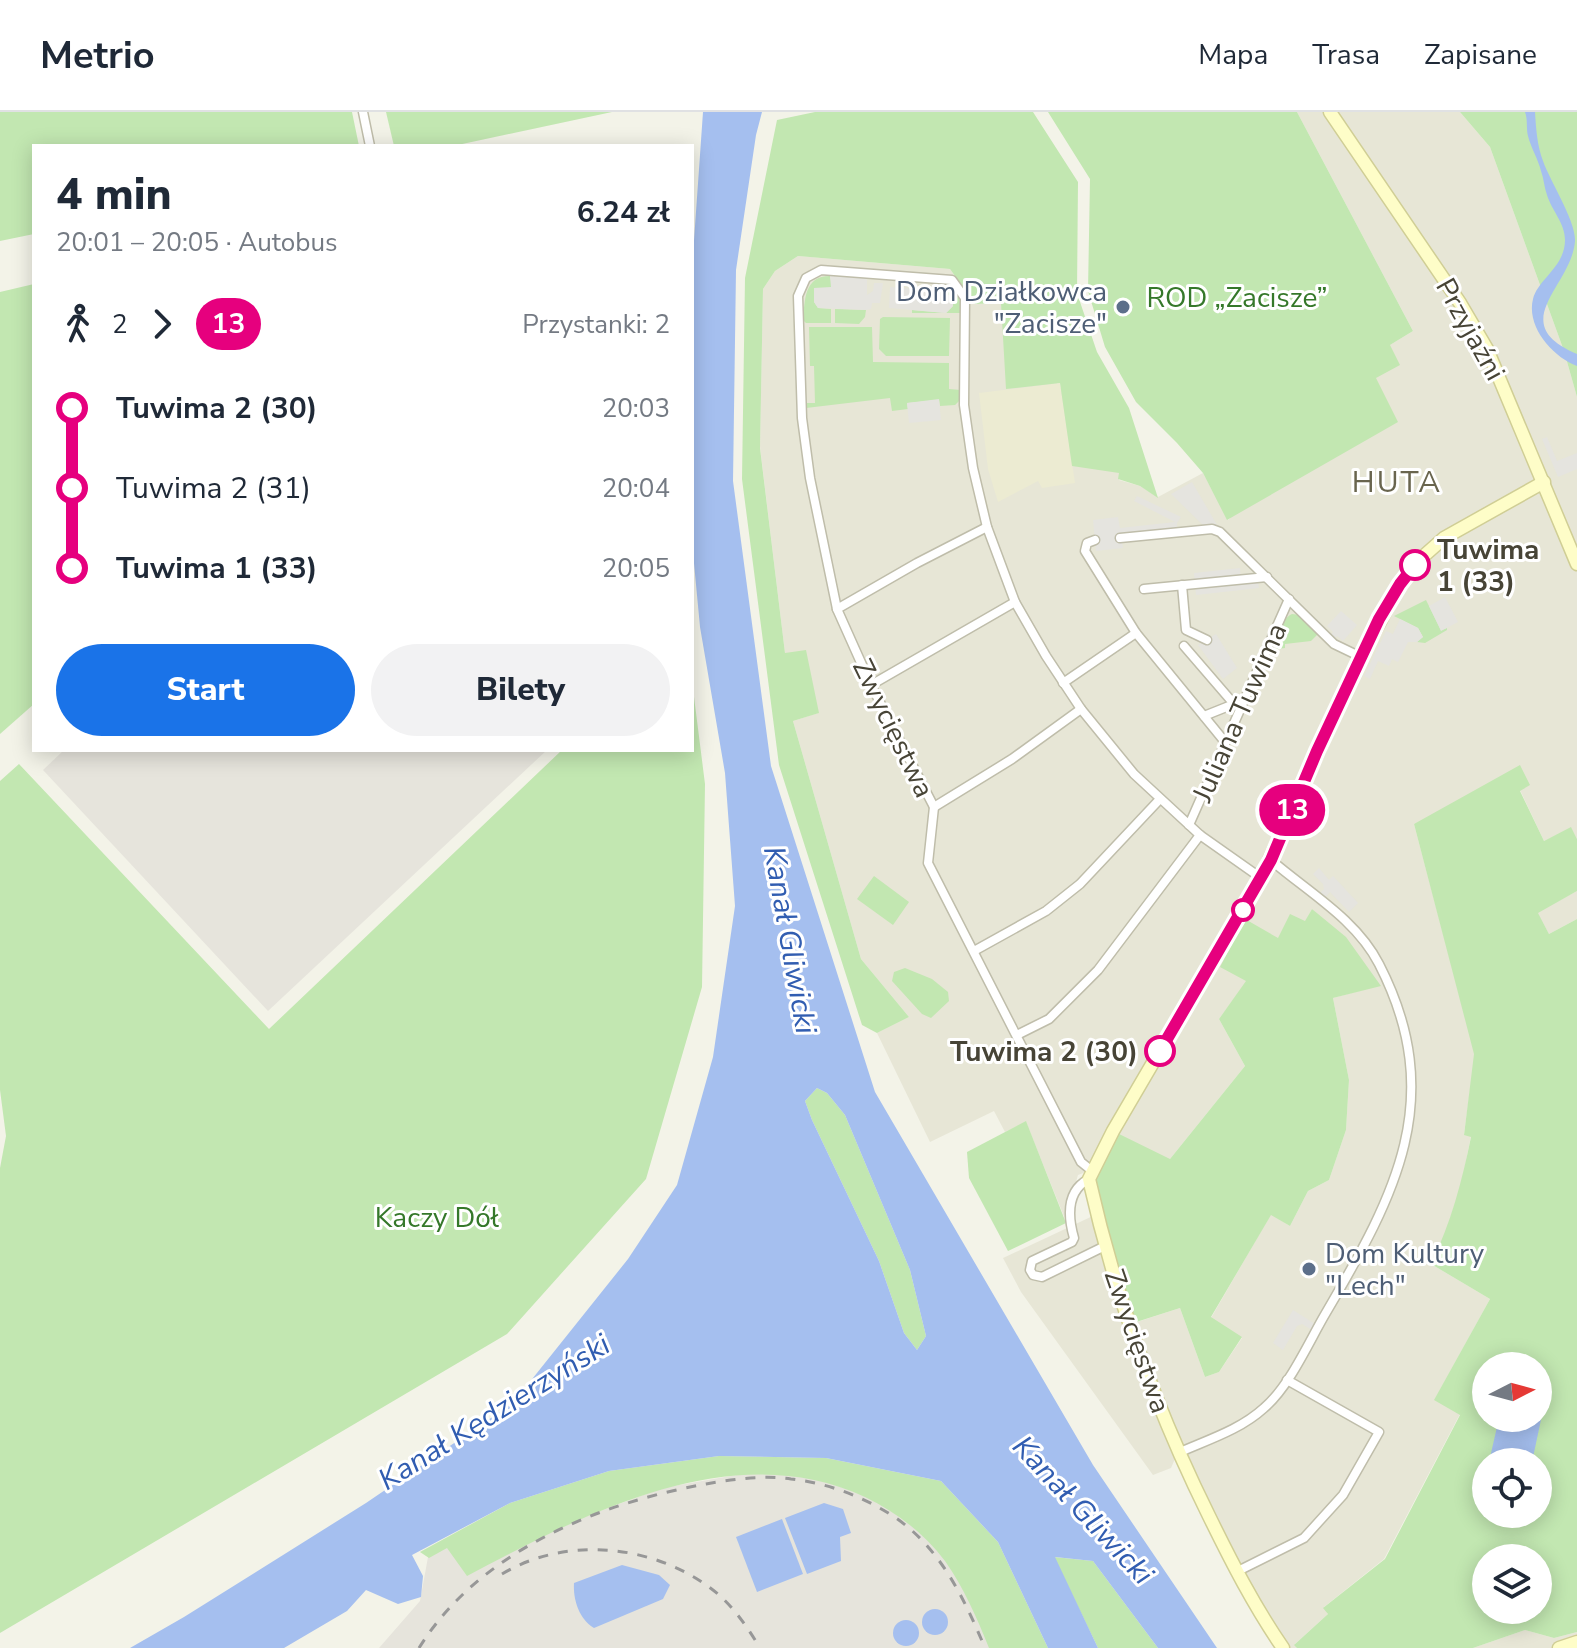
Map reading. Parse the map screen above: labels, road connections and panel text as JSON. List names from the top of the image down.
{
  "streets": {
    "street": ["Przyjaźni", "Juliana Tuwima", "Zwycięstwa"]
  },
  "districts": ["HUTA"],
  "water": ["Kanał Gliwicki", "Kanał Kędzierzyński"],
  "parks": ["ROD „Zacisze”", "Kaczy Dół"],
  "places": [
    "Dom Działkowca \"Zacisze\"",
    "Tuwima 1 (33)",
    "Tuwima 2 (30)",
    "Dom Kultury \"Lech\""
  ],
  "lines": ["bus line 13"],
  "north": "right",
  "page": {
    "header": "Metrio",
    "nav": ["Mapa", "Trasa", "Zapisane"],
    "on_map": "13",
    "heading": ["4 min", "20:01 – 20:05 · Autobus", "6.24 zł"],
    "legs": ["2", "13", "Przystanki: 2"],
    "list": [
      {
        "name": "Tuwima 2 (30)",
        "value": "20:03"
      },
      {
        "name": "Tuwima 2 (31)",
        "value": "20:04"
      },
      {
        "name": "Tuwima 1 (33)",
        "value": "20:05"
      }
    ],
    "buttons": ["Start", "Bilety"]
  }
}
